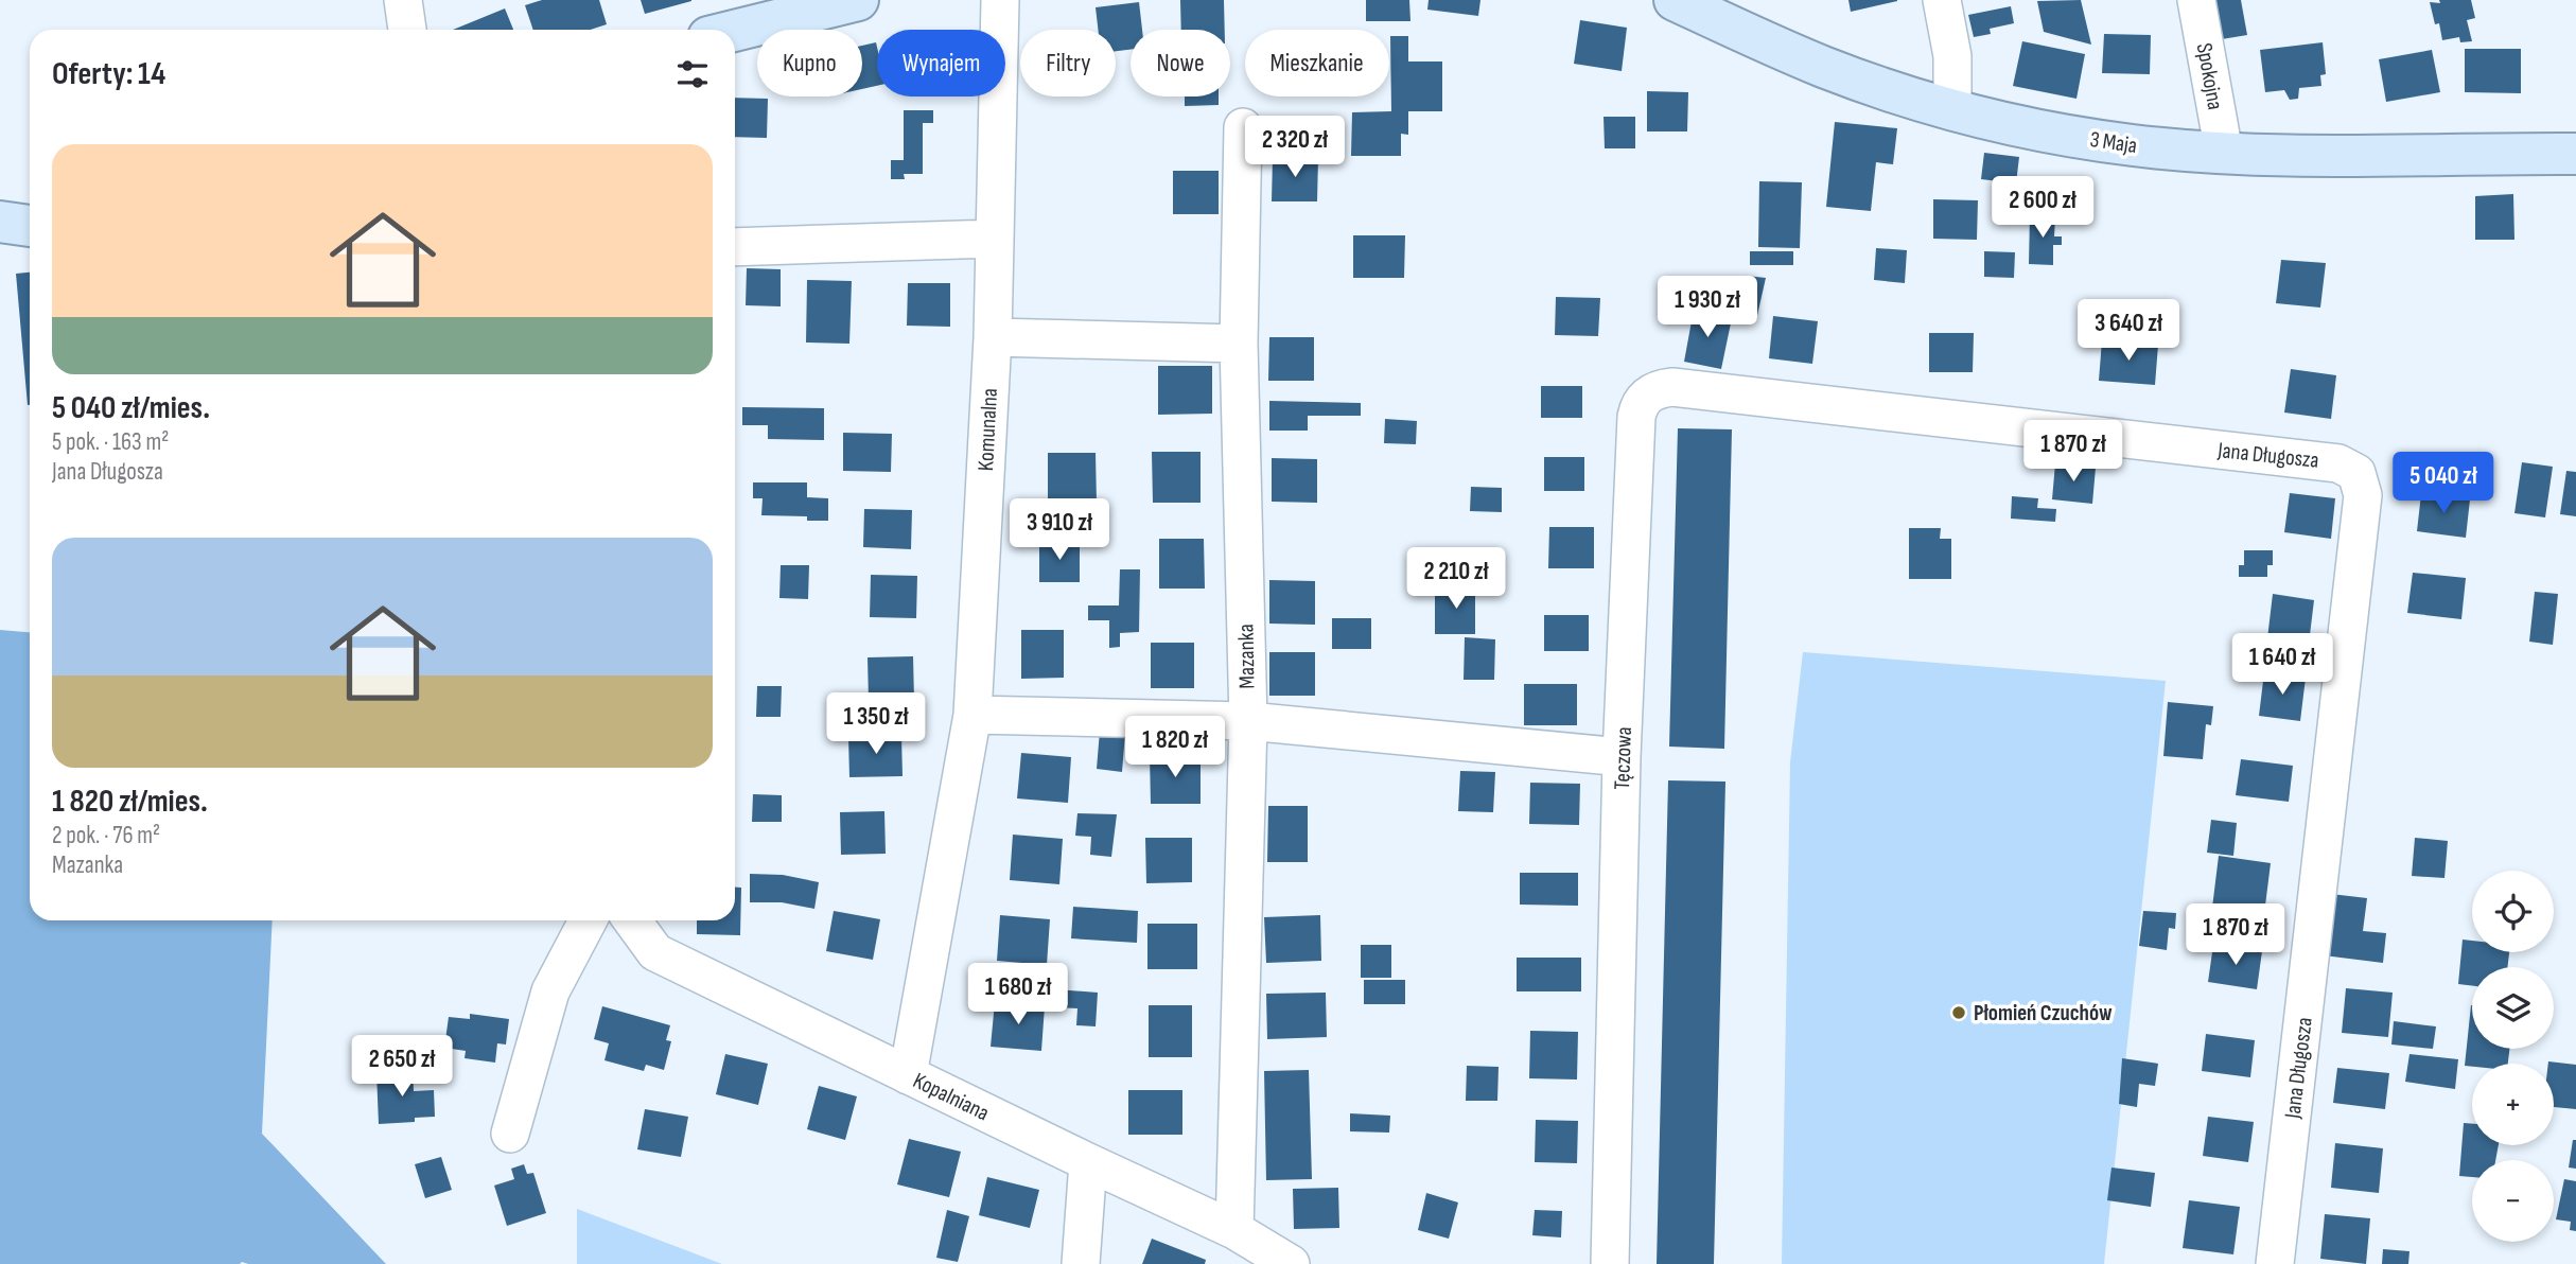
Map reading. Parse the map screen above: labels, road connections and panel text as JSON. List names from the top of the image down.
{
  "streets": {
    "main road": ["3 Maja"],
    "street": [
      "Spokojna",
      "Komunalna",
      "Jana Długosza",
      "Mazanka",
      "Tęczowa",
      "Kopalniana"
    ]
  },
  "crossings": [
    ["Spokojna", "3 Maja"],
    ["Komunalna", "Kopalniana"],
    ["Jana Długosza", "Tęczowa"],
    ["Mazanka", "Kopalniana"]
  ],
  "places": ["Płomień Czuchów"],
  "page": {
    "chip": [
      "Kupno",
      "Wynajem",
      "Filtry",
      "Nowe",
      "Mieszkanie"
    ],
    "heading": "Oferty: 14",
    "price": [
      "2 320 zł",
      "2 600 zł",
      "1 930 zł",
      "3 640 zł",
      "1 870 zł",
      "5 040 zł",
      "3 910 zł",
      "2 210 zł",
      "1 640 zł",
      "1 350 zł",
      "1 820 zł",
      "1 870 zł",
      "1 680 zł",
      "2 650 zł"
    ],
    "list": [
      {
        "name": "5 040 zł/mies.",
        "note": "5 pok. · 163 m² · Jana Długosza"
      },
      {
        "name": "1 820 zł/mies.",
        "note": "2 pok. · 76 m² · Mazanka"
      }
    ],
    "map_buttons": ["+", "−"]
  }
}
